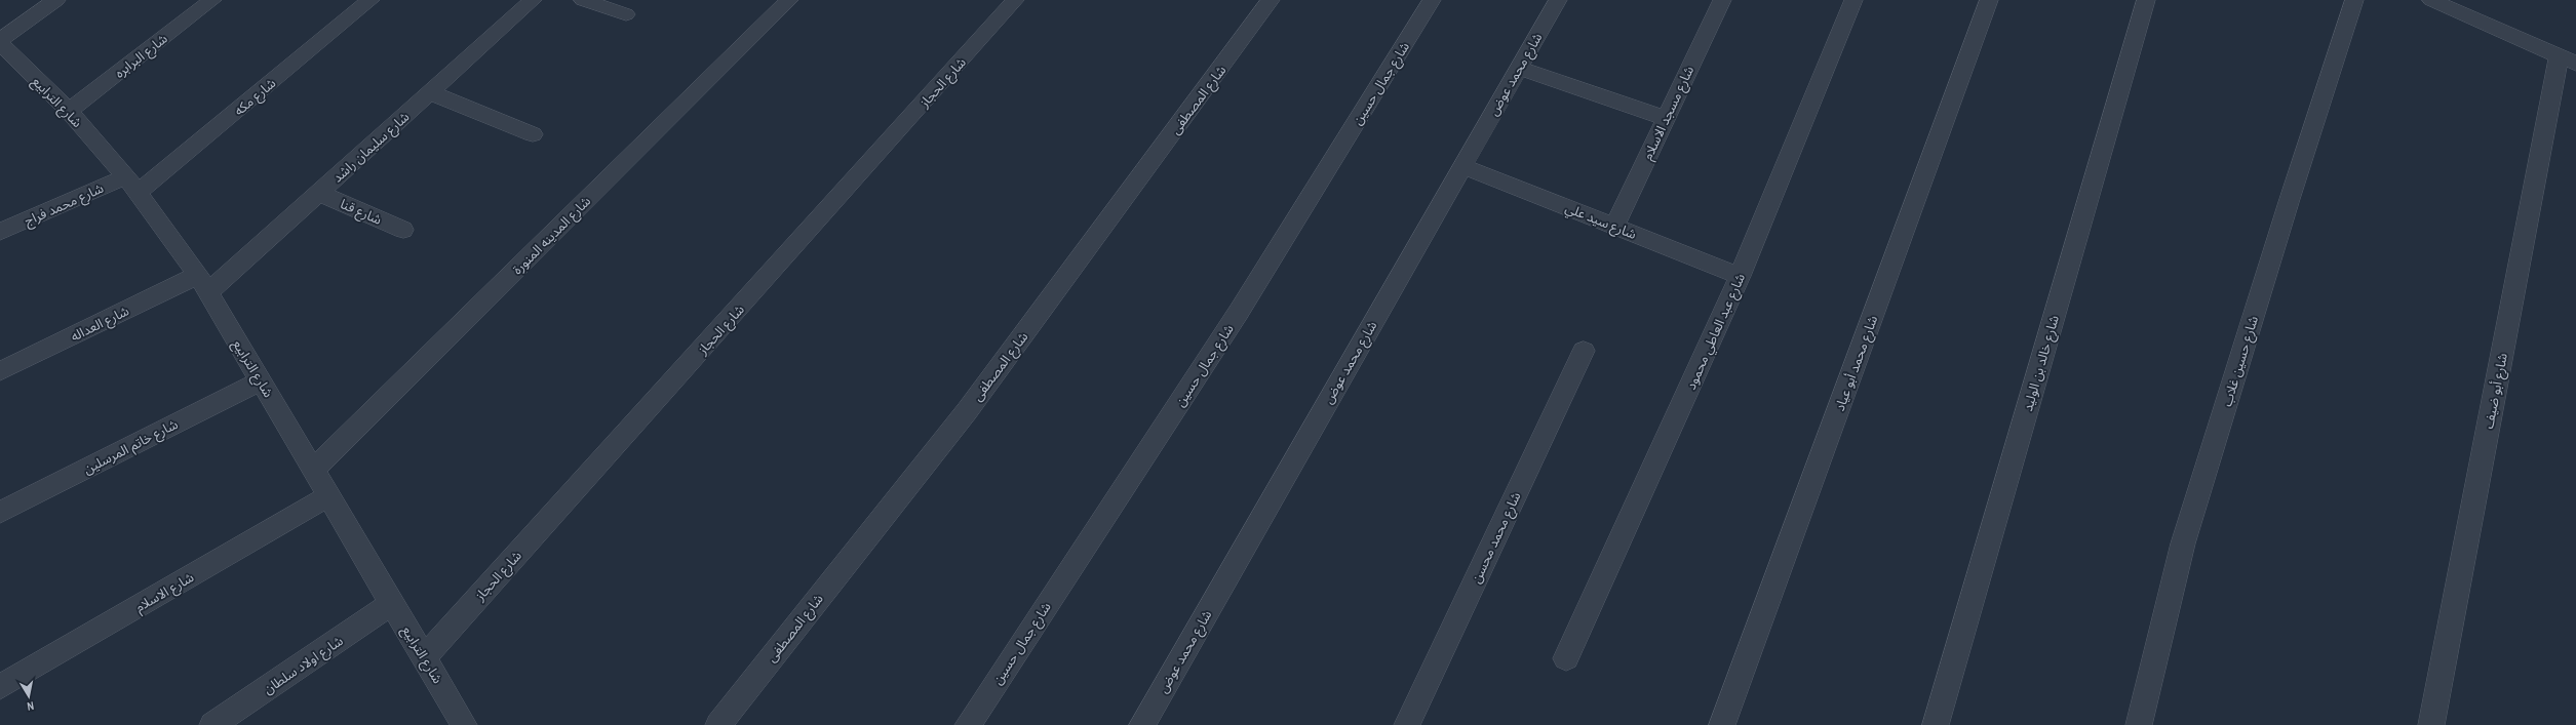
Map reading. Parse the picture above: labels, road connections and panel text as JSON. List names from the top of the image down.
{
  "streets": {
    "street": [
      "شارع البرابره",
      "شارع محمد عوض",
      "شارع الحجاز",
      "شارع جمال حسين",
      "شارع مكه",
      "شارع المصطفى",
      "شارع الترابيع",
      "شارع مسجد الاسلام",
      "شارع سليمان راشد",
      "شارع محمد فراج",
      "شارع قنا",
      "شارع سيد علي",
      "شارع المدينه المنورة",
      "شارع العداله",
      "شارع عبد العاطي محمود",
      "شارع حسين غلاب",
      "شارع محمد أبو عياد",
      "شارع خالد بن الوليد",
      "شارع أبو ضيف",
      "شارع خاتم المرسلين",
      "شارع محمد محسن",
      "شارع الاسلام",
      "شارع اولاد سلطان"
    ]
  },
  "crossings": [
    ["شارع البرابره", "شارع الترابيع"],
    ["شارع محمد عوض", "شارع سيد علي"],
    ["شارع الحجاز", "شارع الترابيع"],
    ["شارع مكه", "شارع الترابيع"],
    ["شارع مكه", "شارع محمد فراج"],
    ["شارع الترابيع", "شارع سليمان راشد"],
    ["شارع الترابيع", "شارع محمد فراج"],
    ["شارع الترابيع", "شارع المدينه المنورة"],
    ["شارع الترابيع", "شارع العداله"],
    ["شارع الترابيع", "شارع خاتم المرسلين"],
    ["شارع الترابيع", "شارع الاسلام"],
    ["شارع الترابيع", "شارع اولاد سلطان"],
    ["شارع مسجد الاسلام", "شارع سيد علي"],
    ["شارع سليمان راشد", "شارع قنا"],
    ["شارع سليمان راشد", "شارع العداله"],
    ["شارع سيد علي", "شارع عبد العاطي محمود"]
  ],
  "north": "bottom"
}
